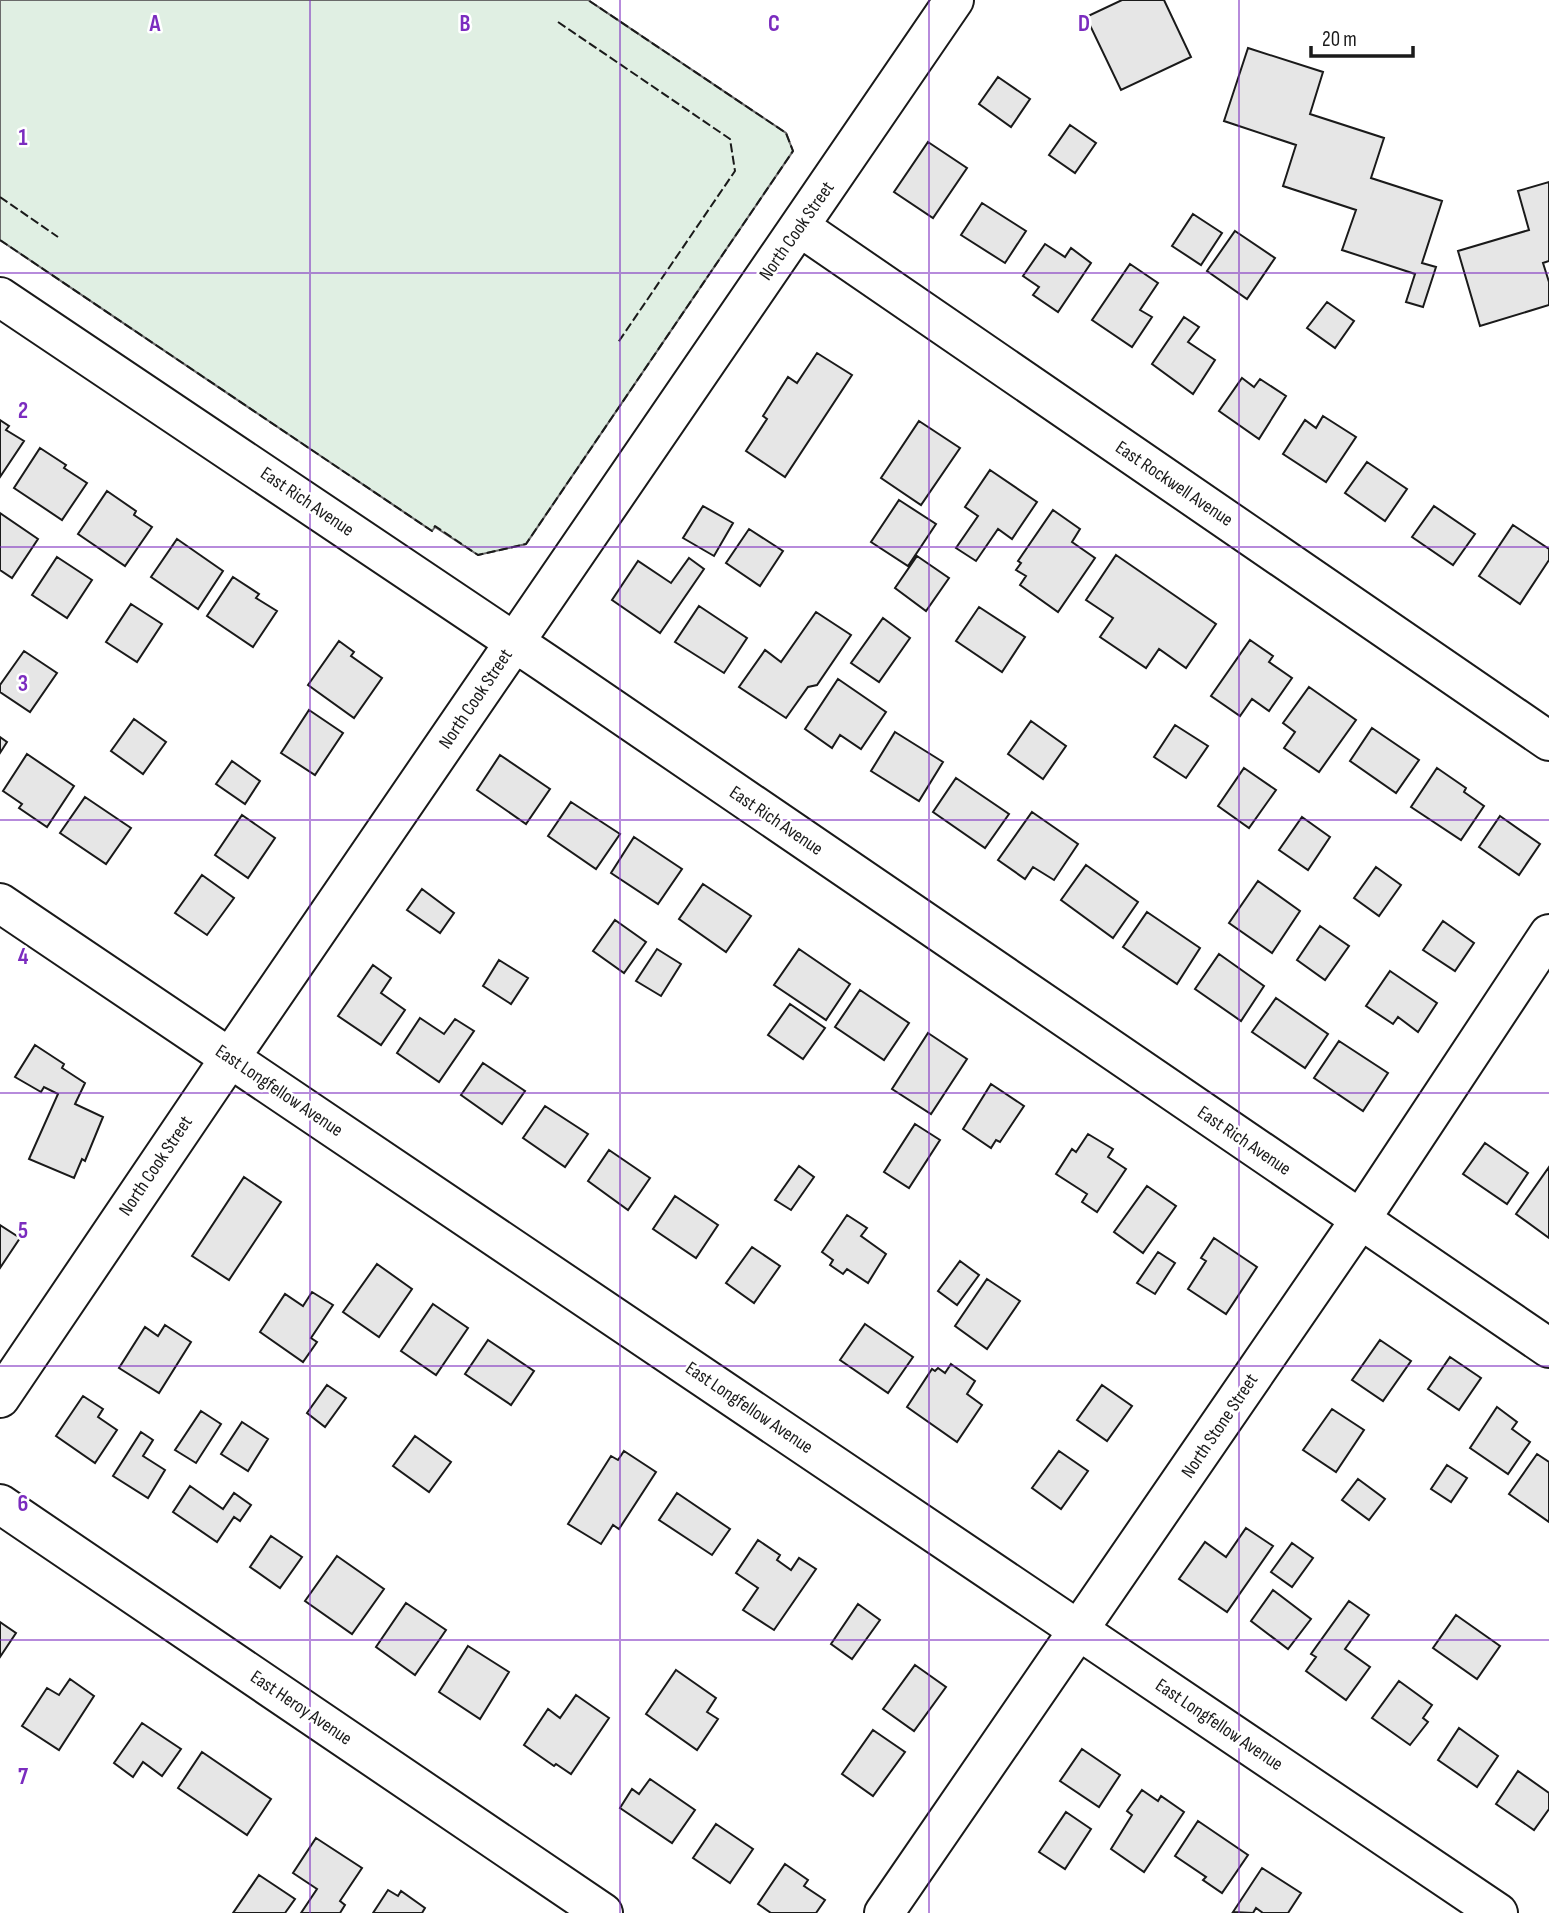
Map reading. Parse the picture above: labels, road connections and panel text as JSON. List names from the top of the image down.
{
  "streets": {
    "street": [
      "North Cook Street",
      "East Rockwell Avenue",
      "East Rich Avenue",
      "East Longfellow Avenue",
      "North Stone Street",
      "East Heroy Avenue"
    ]
  },
  "crossings": [
    ["North Cook Street", "East Rockwell Avenue"],
    ["North Cook Street", "East Rich Avenue"],
    ["North Cook Street", "East Longfellow Avenue"],
    ["East Rich Avenue", "North Stone Street"],
    ["East Longfellow Avenue", "North Stone Street"]
  ],
  "scale_bar": "20 m",
  "grid": {
    "columns": [
      "A",
      "B",
      "C",
      "D"
    ],
    "rows": [
      "1",
      "2",
      "3",
      "4",
      "5",
      "6",
      "7"
    ]
  }
}
